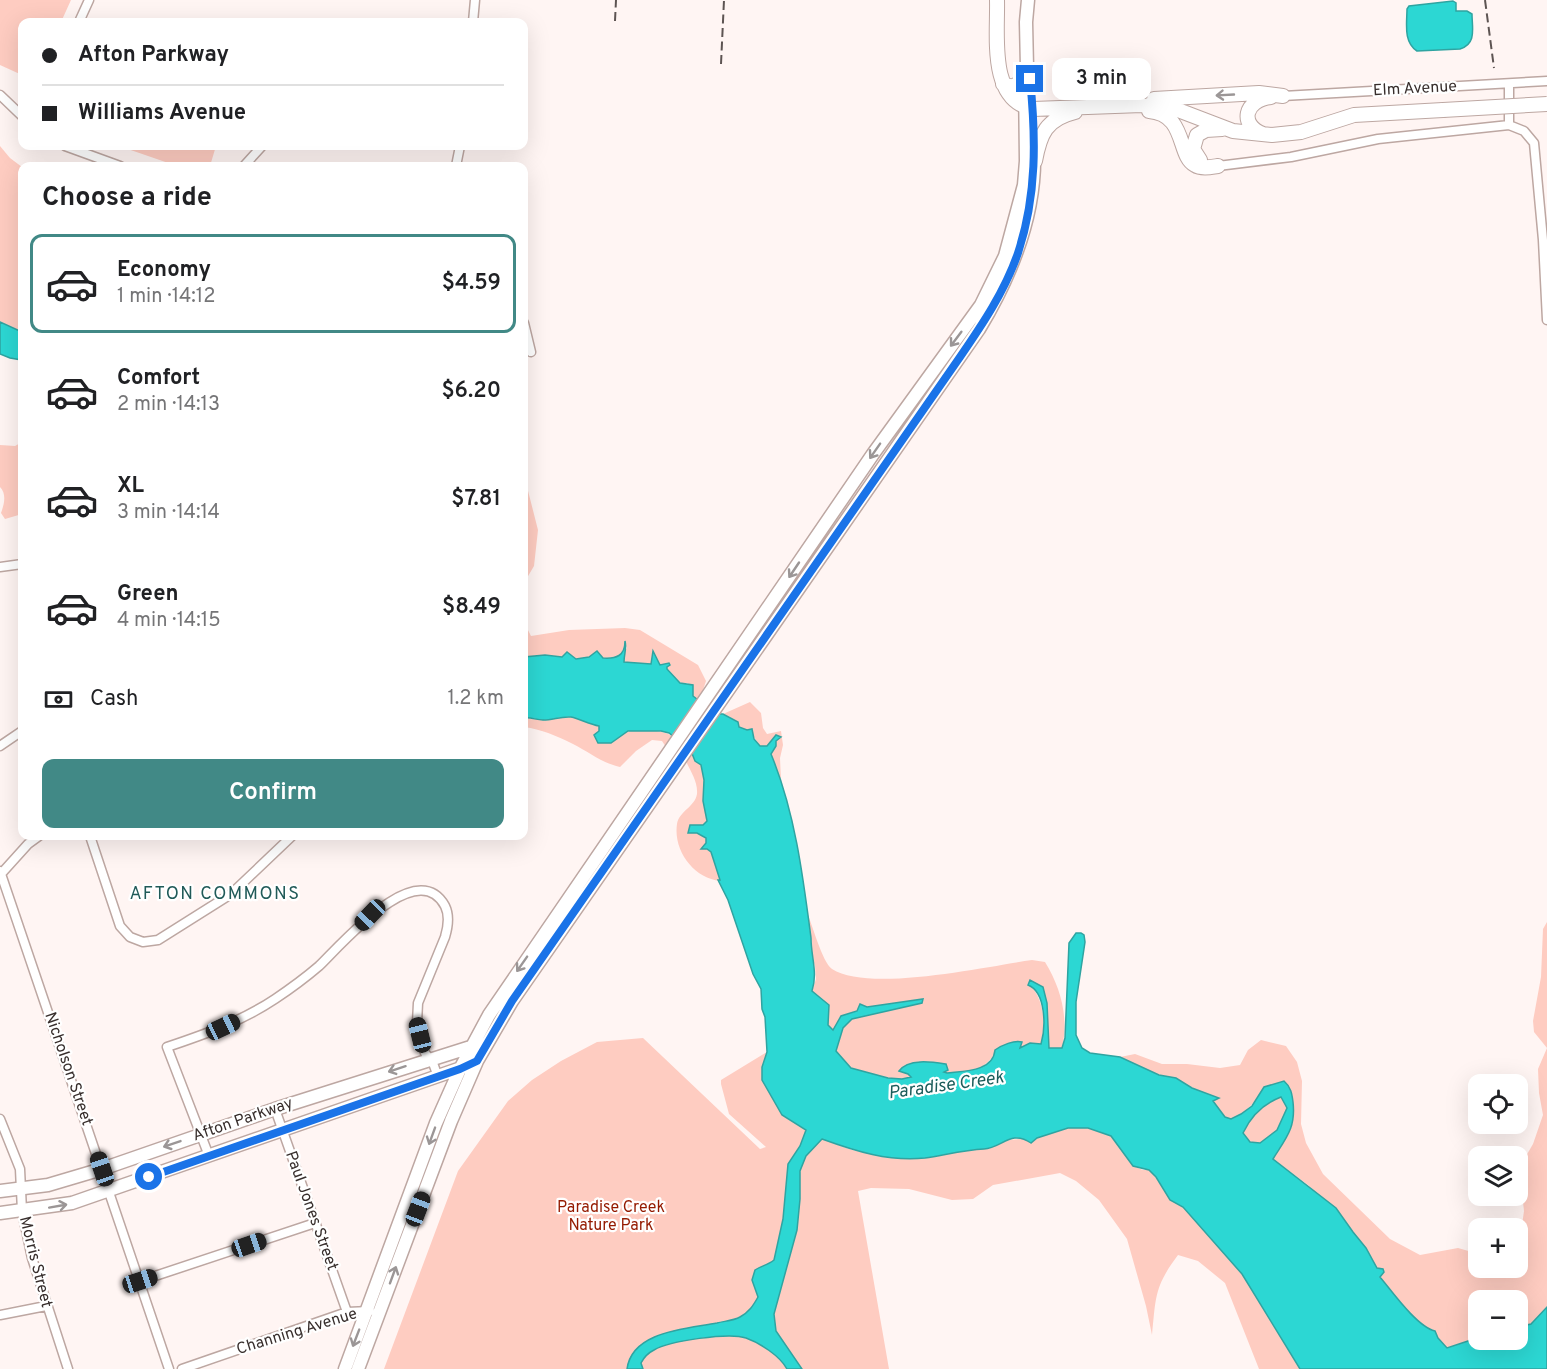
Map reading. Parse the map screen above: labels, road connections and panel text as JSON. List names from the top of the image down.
{
  "streets": {
    "main road": ["Afton Parkway"],
    "street": [
      "Elm Avenue",
      "Nicholson Street",
      "Paul Jones Street",
      "Morris Street",
      "Channing Avenue"
    ]
  },
  "crossings": [
    ["Nicholson Street", "Afton Parkway"],
    ["Afton Parkway", "Paul Jones Street"],
    ["Afton Parkway", "Morris Street"],
    ["Paul Jones Street", "Channing Avenue"]
  ],
  "districts": ["AFTON COMMONS"],
  "water": ["Paradise Creek"],
  "parks": ["Paradise Creek Nature Park"],
  "page": {
    "banner": ["Afton Parkway", "Williams Avenue"],
    "bubble": "3 min",
    "heading": "Choose a ride",
    "list": [
      {
        "name": "Economy",
        "note": "1 min · 14:12",
        "value": "$4.59"
      },
      {
        "name": "Comfort",
        "note": "2 min · 14:13",
        "value": "$6.20"
      },
      {
        "name": "XL",
        "note": "3 min · 14:14",
        "value": "$7.81"
      },
      {
        "name": "Green",
        "note": "4 min · 14:15",
        "value": "$8.49"
      }
    ],
    "pay": ["Cash", "1.2 km"],
    "buttons": "Confirm",
    "map_buttons": ["+", "−"]
  }
}
